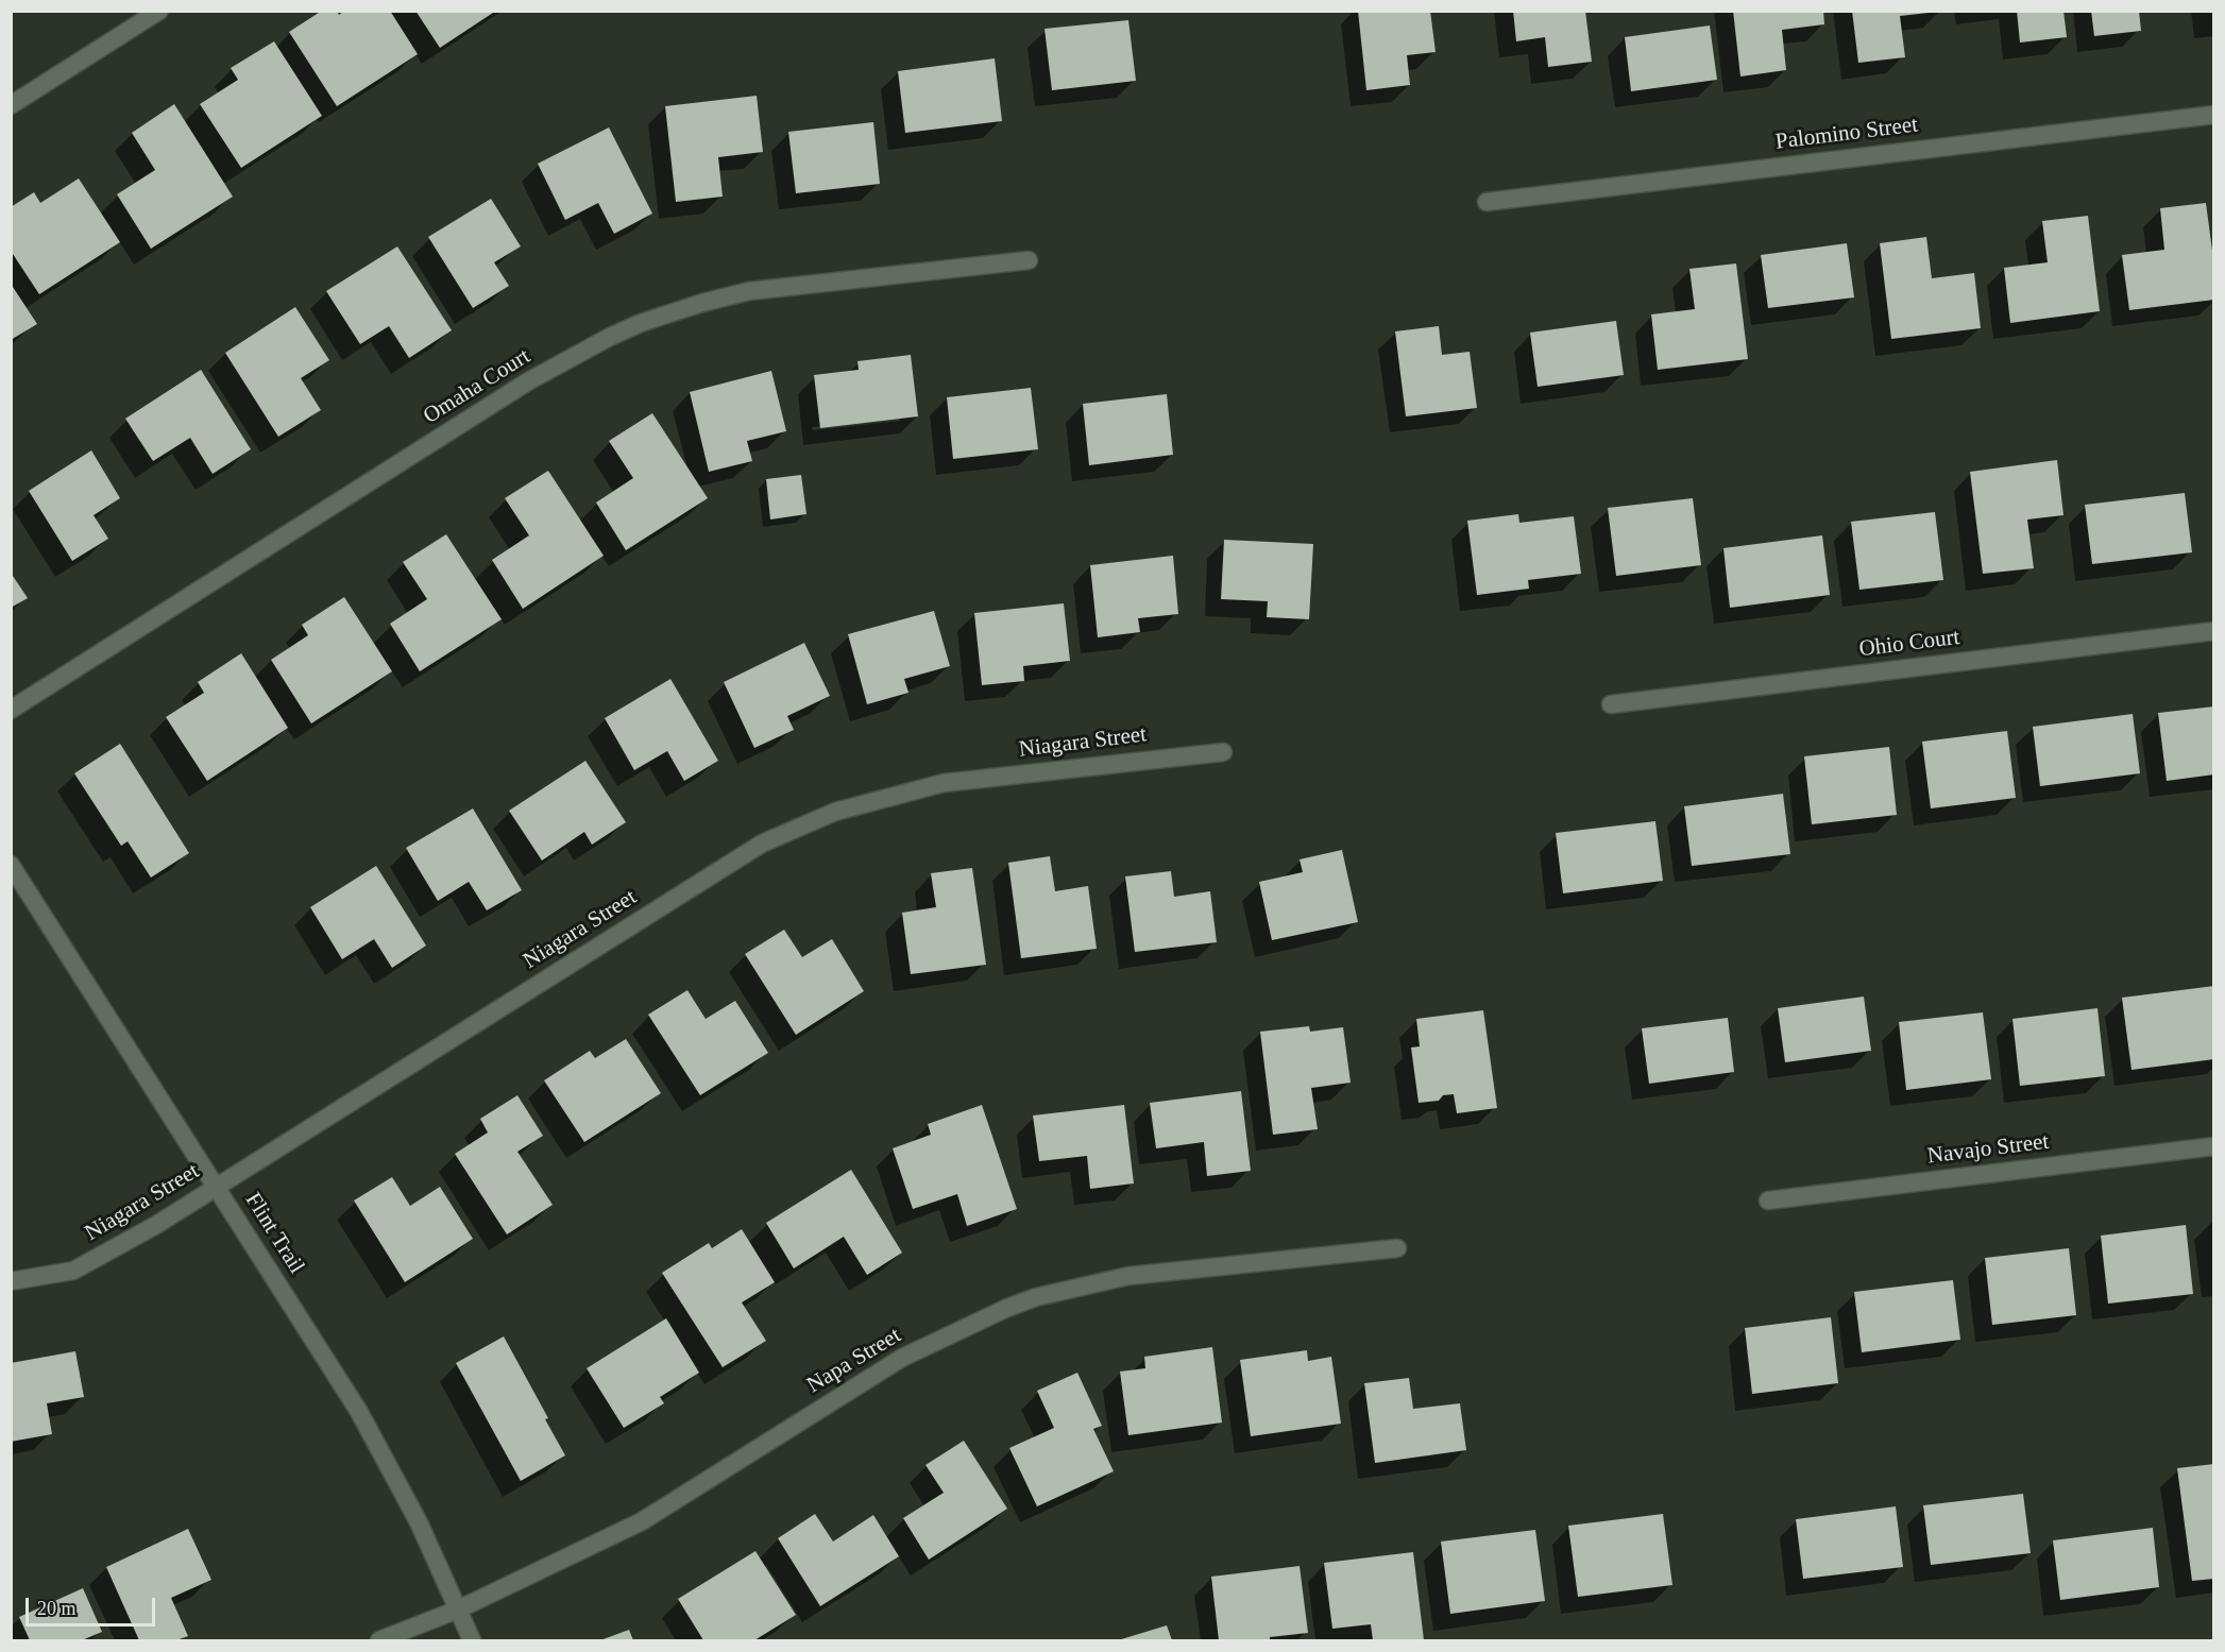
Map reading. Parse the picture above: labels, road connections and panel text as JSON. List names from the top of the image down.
{
  "streets": {
    "street": [
      "Palomino Street",
      "Omaha Court",
      "Ohio Court",
      "Niagara Street",
      "Navajo Street",
      "Flint Trail",
      "Napa Street"
    ]
  },
  "crossings": [
    ["Niagara Street", "Flint Trail"],
    ["Flint Trail", "Napa Street"]
  ],
  "scale_bar": "20 m"
}
